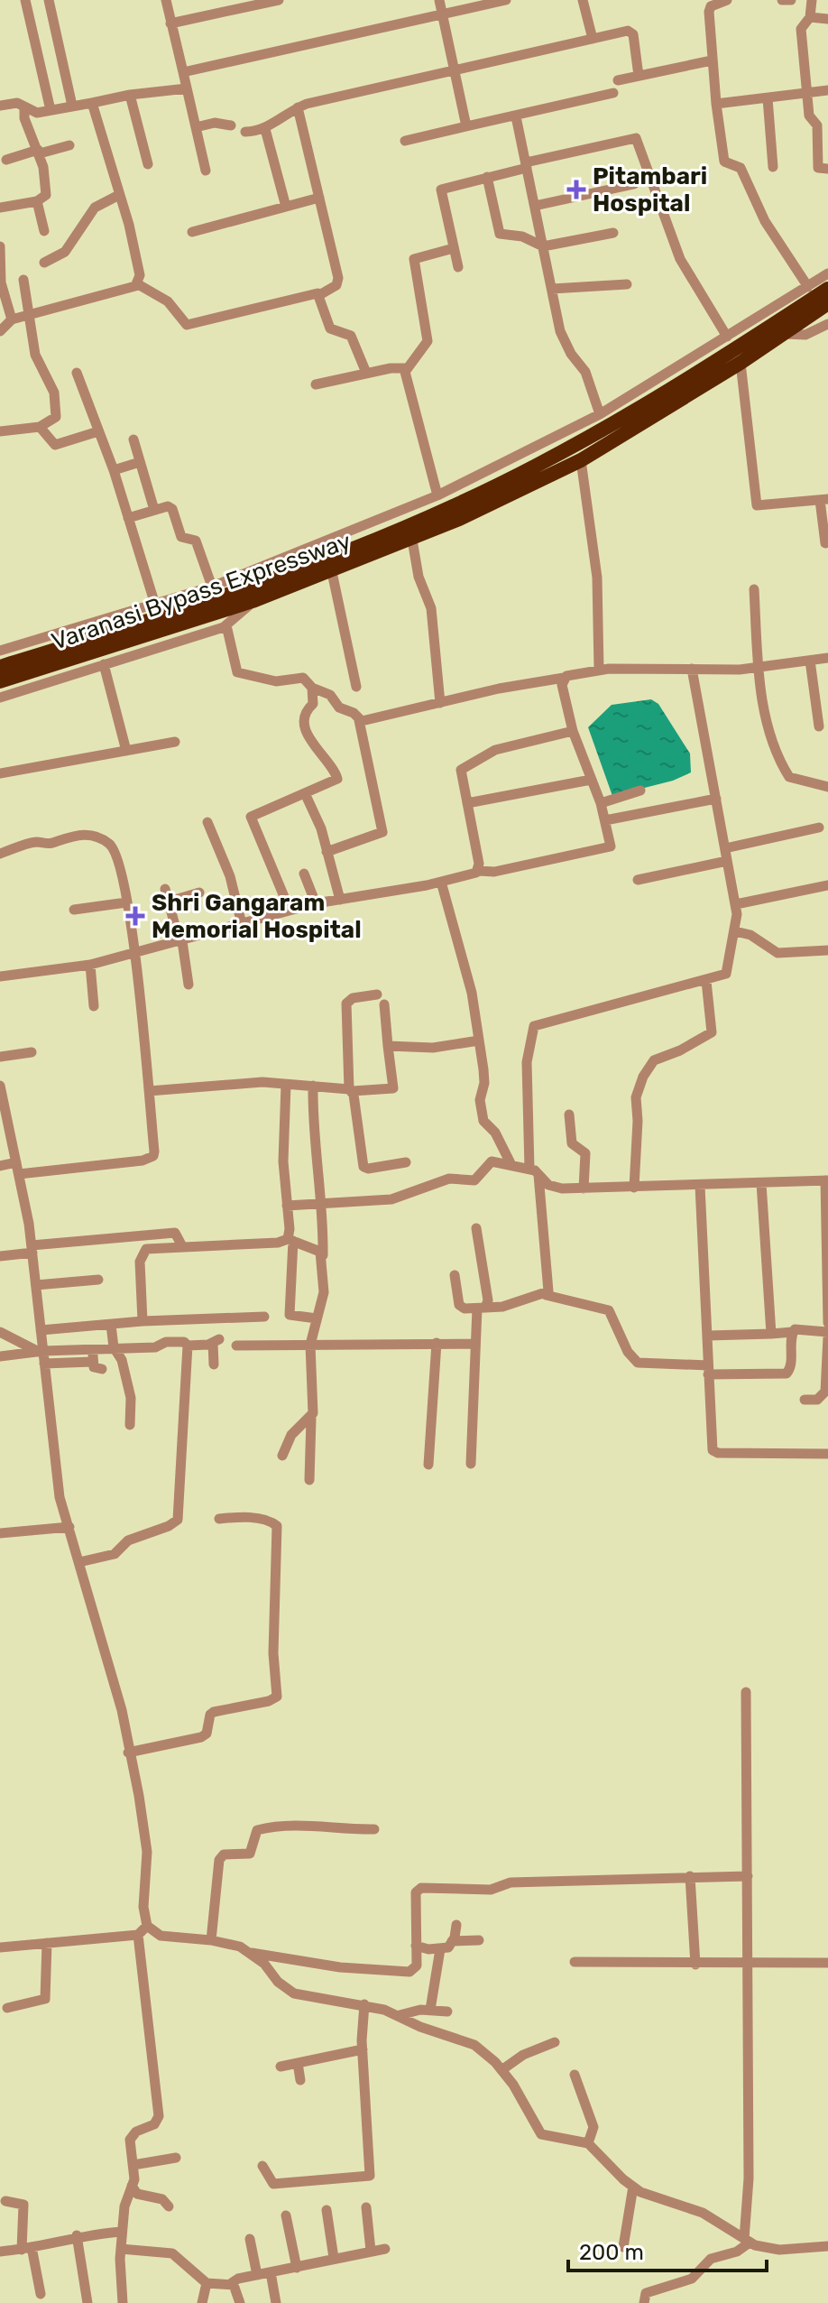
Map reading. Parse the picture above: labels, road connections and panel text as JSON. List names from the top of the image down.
{
  "streets": {
    "highway": ["Varanasi Bypass Expressway"]
  },
  "places": {
    "health": ["Pitambari Hospital", "Shri Gangaram Memorial Hospital"]
  },
  "scale_bar": "200 m"
}
